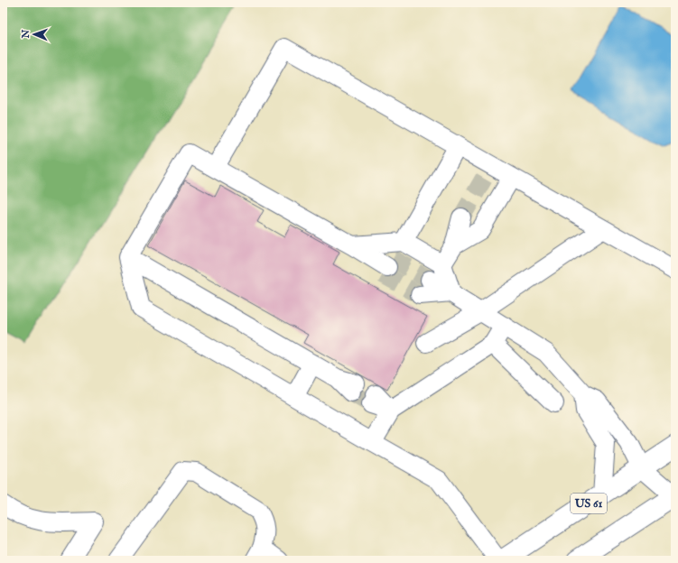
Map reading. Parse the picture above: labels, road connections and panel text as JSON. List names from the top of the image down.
{
  "streets": {
    "highway": ["US 61"]
  },
  "north": "left"
}
